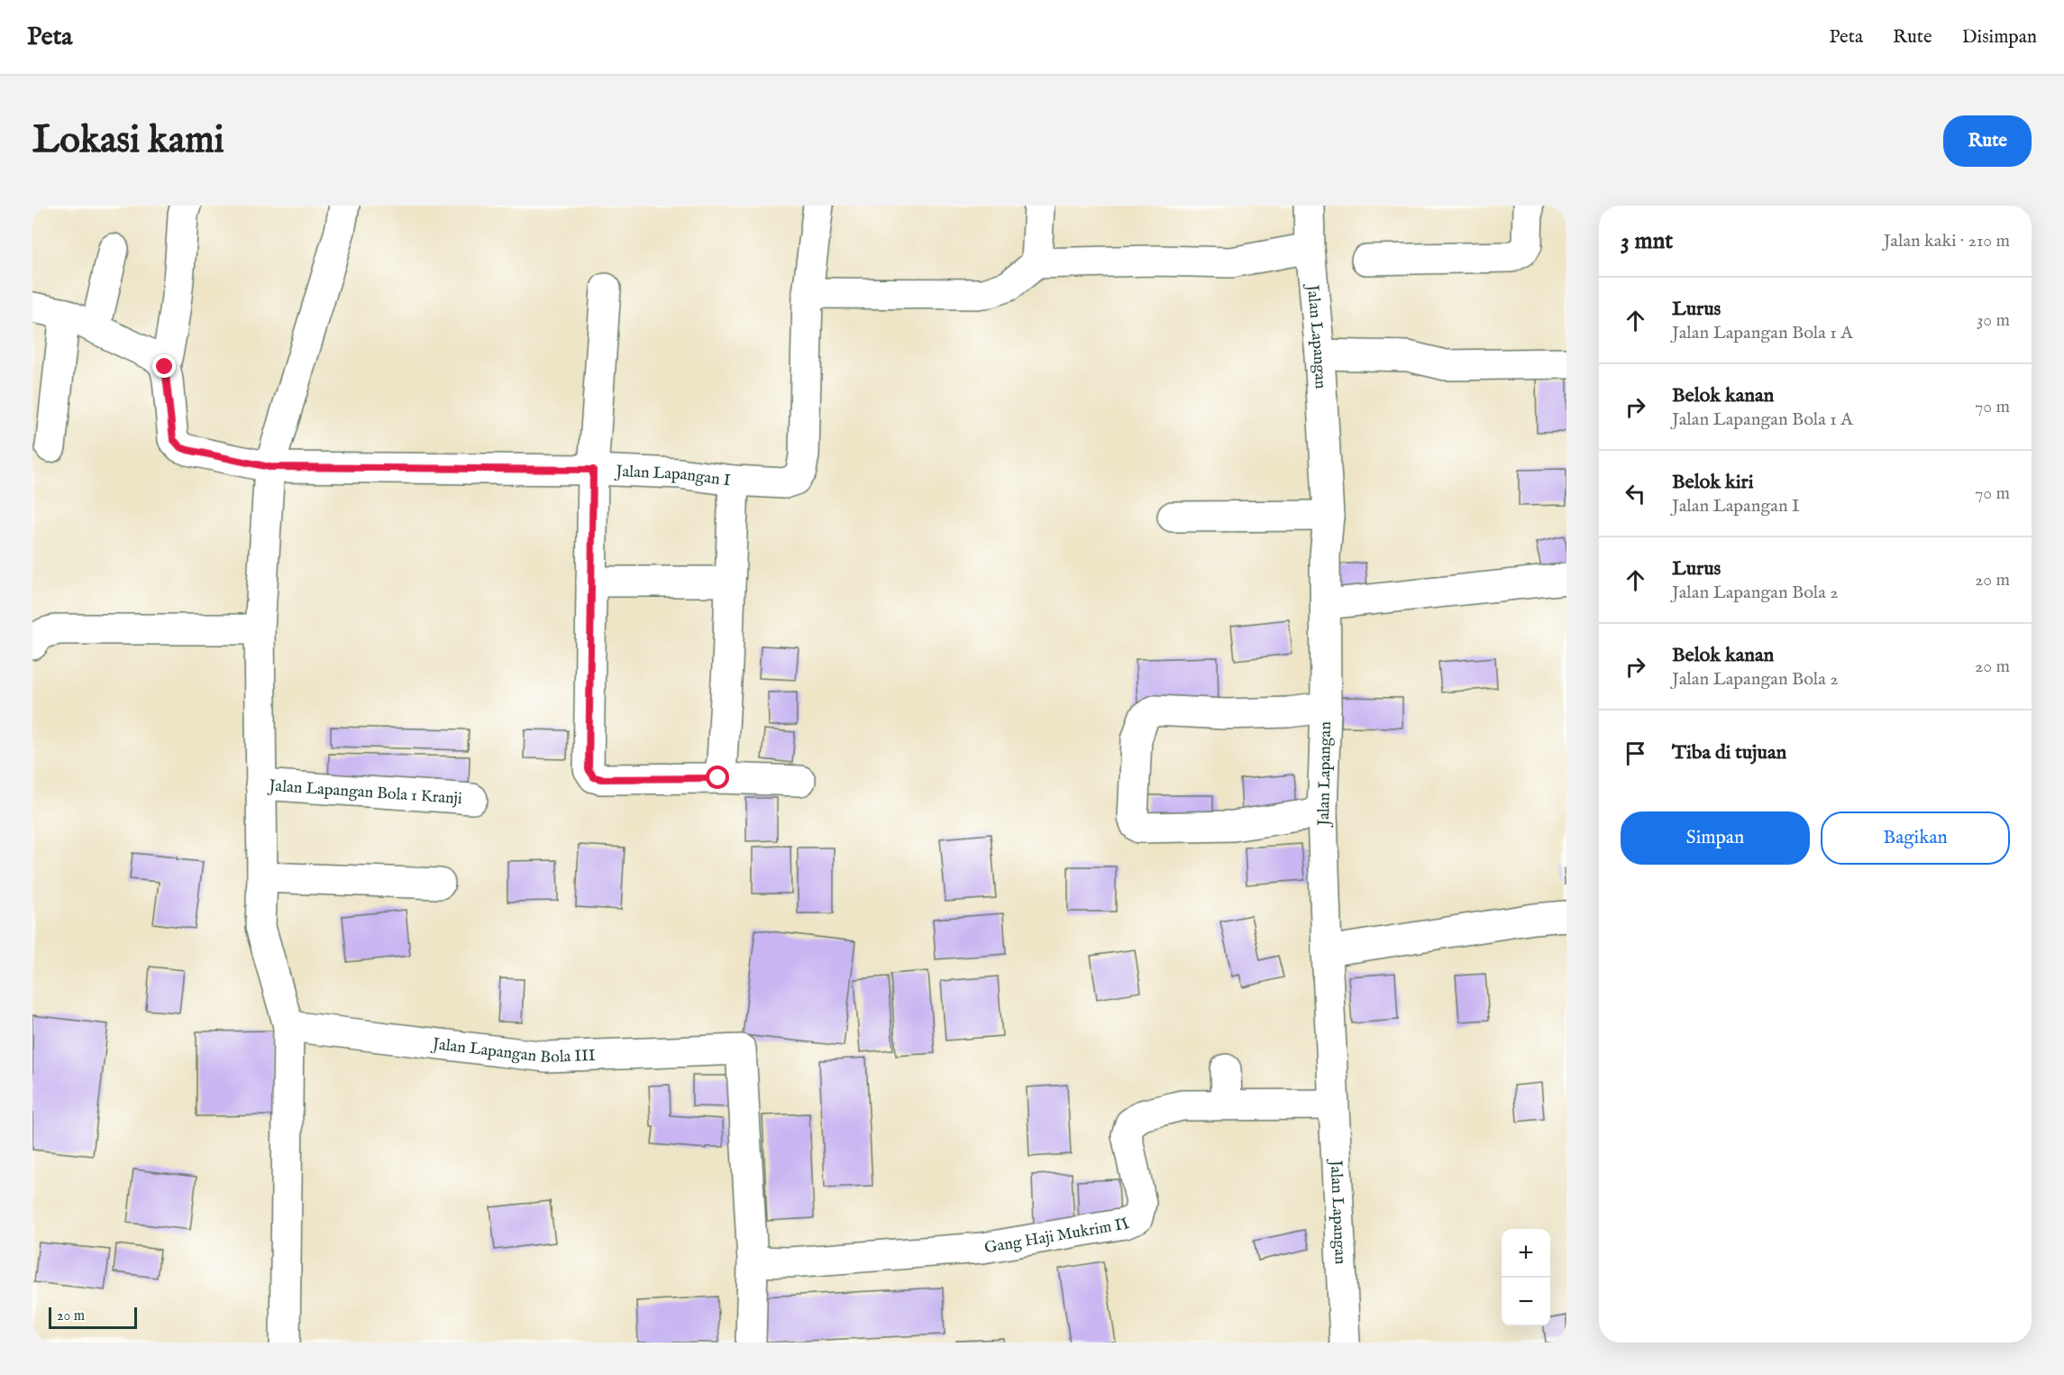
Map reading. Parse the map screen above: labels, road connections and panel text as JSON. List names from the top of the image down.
{
  "streets": {
    "street": [
      "Jalan Lapangan",
      "Jalan Lapangan I",
      "Jalan Lapangan Bola 1 Kranji",
      "Jalan Lapangan Bola III",
      "Gang Haji Mukrim II"
    ]
  },
  "crossings": [
    ["Jalan Lapangan", "Gang Haji Mukrim II"],
    ["Jalan Lapangan Bola III", "Gang Haji Mukrim II"]
  ],
  "scale_bar": "20 m",
  "page": {
    "header": "Peta",
    "nav": ["Peta", "Rute", "Disimpan"],
    "buttons": [
      "Rute",
      ["Simpan", "Bagikan"]
    ],
    "title": "Lokasi kami",
    "heading": ["3 mnt", "Jalan kaki · 210 m"],
    "list": [
      ["Lurus", "Jalan Lapangan Bola 1 A", "30 m"],
      ["Belok kanan", "Jalan Lapangan Bola 1 A", "70 m"],
      ["Belok kiri", "Jalan Lapangan I", "70 m"],
      ["Lurus", "Jalan Lapangan Bola 2", "20 m"],
      ["Belok kanan", "Jalan Lapangan Bola 2", "20 m"],
      "Tiba di tujuan"
    ],
    "map_buttons": ["+", "−"],
    "scale": "20 m"
  }
}
